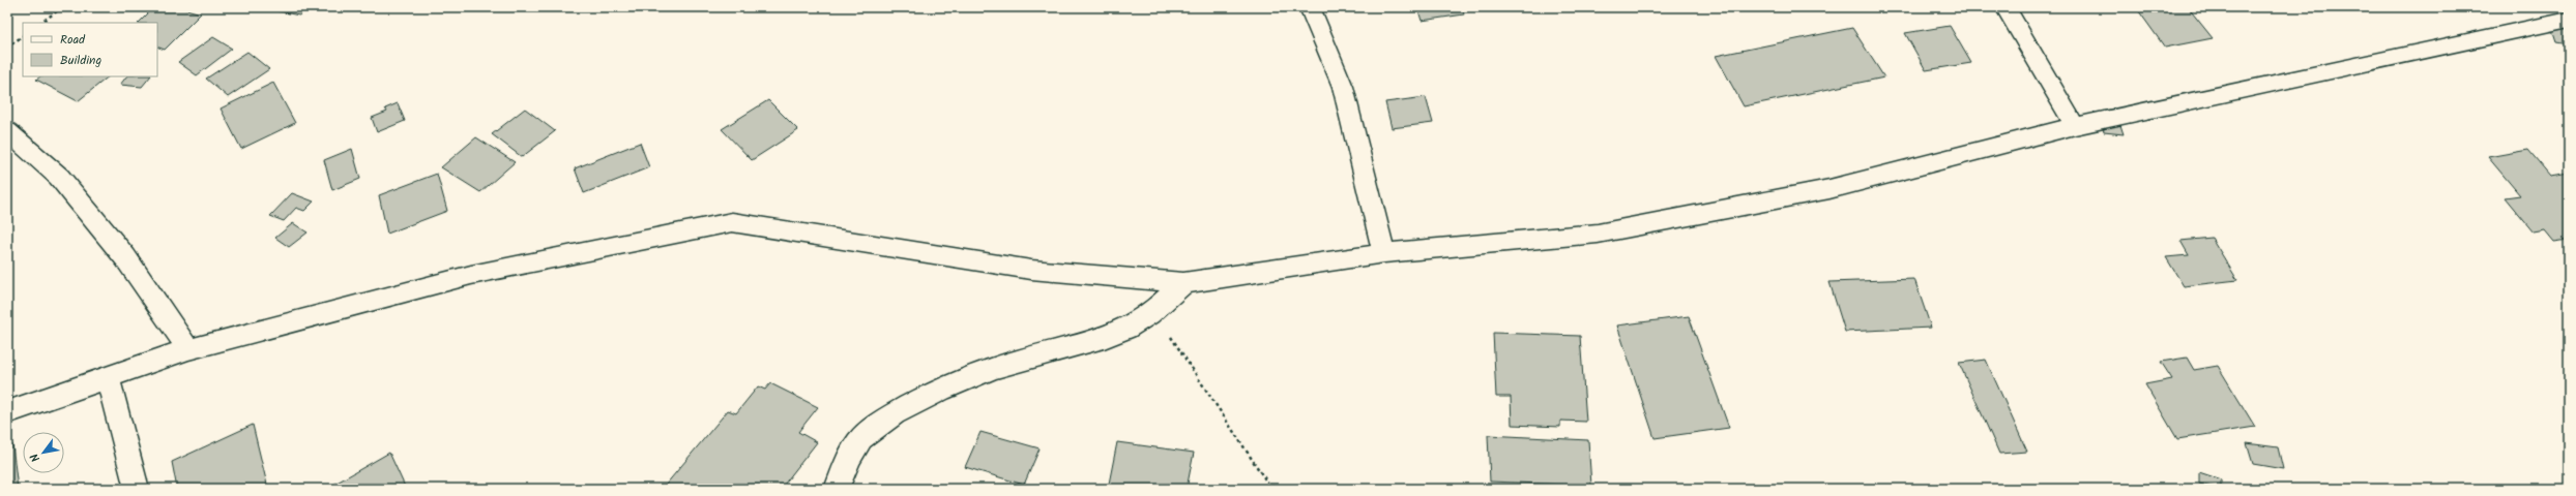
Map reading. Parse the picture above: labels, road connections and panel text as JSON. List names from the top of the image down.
{
  "legend": ["Road", "Building"],
  "north": "bottom left"
}
